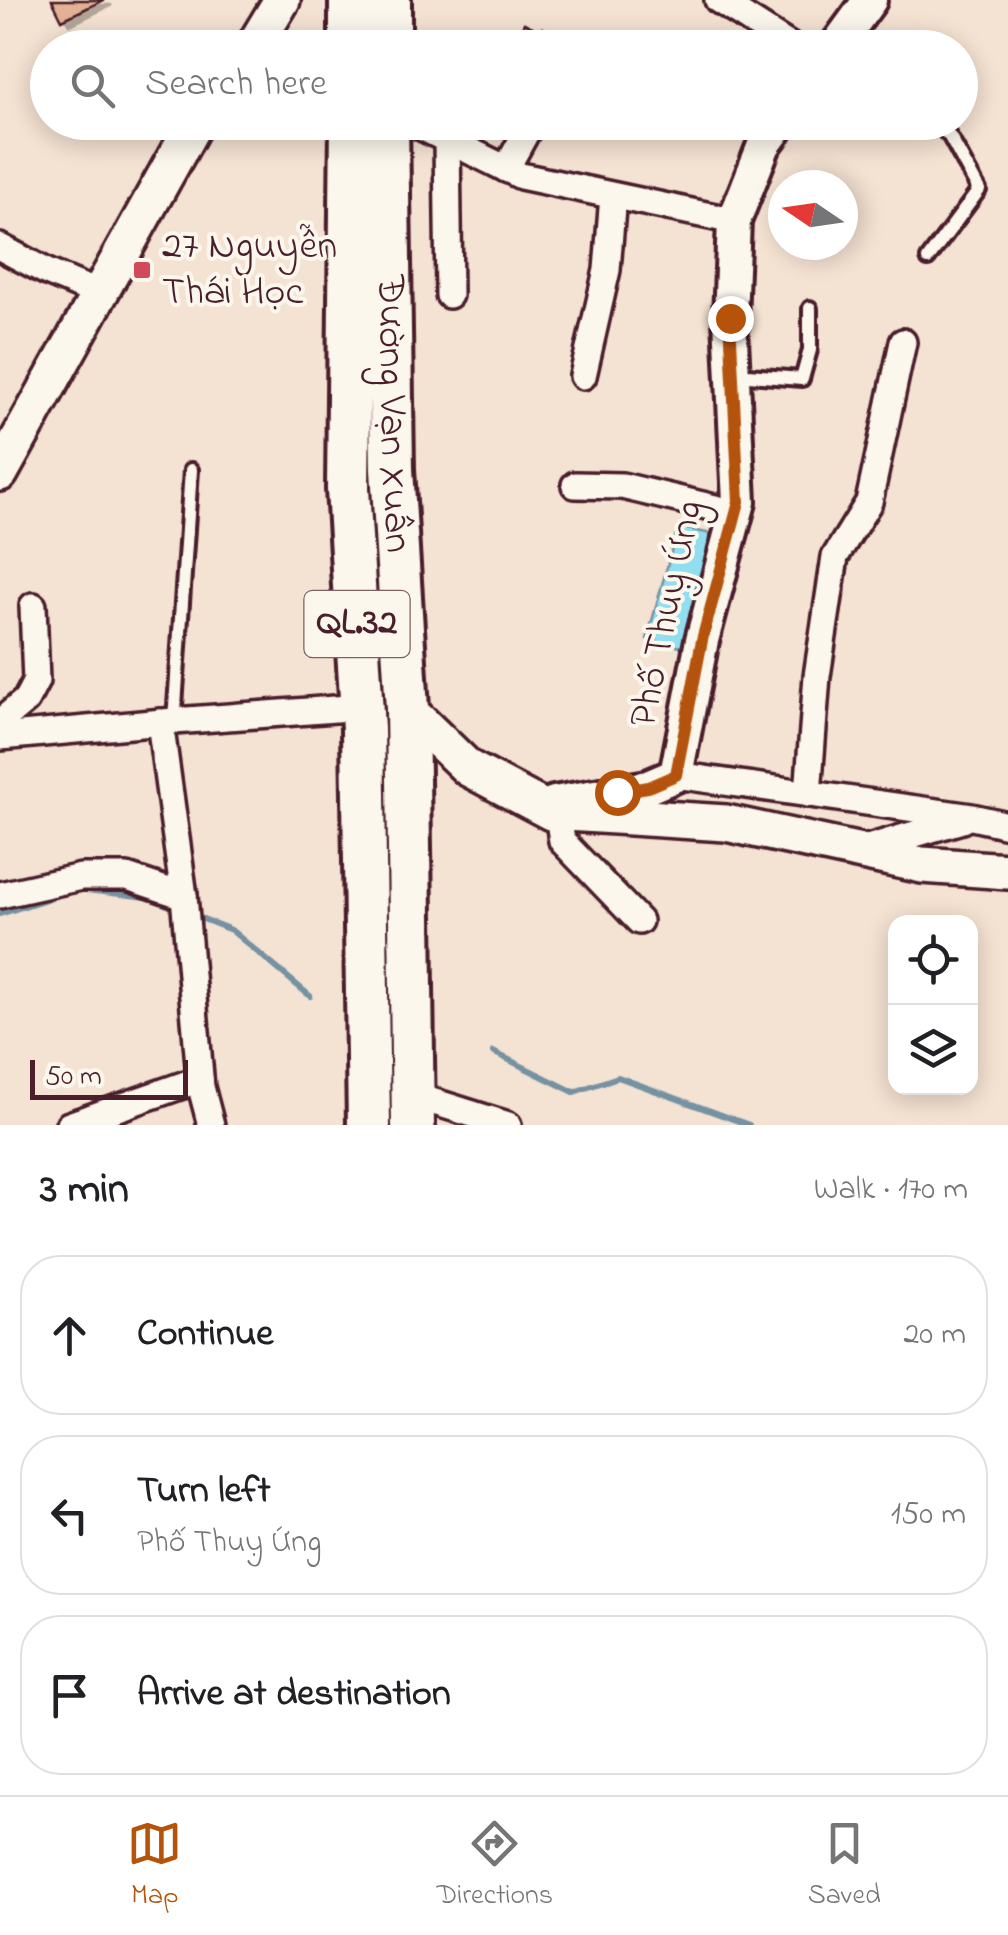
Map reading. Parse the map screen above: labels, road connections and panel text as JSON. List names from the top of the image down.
{
  "streets": {
    "highway": ["Đường Vạn Xuân", "QL.32"],
    "street": ["Phố Thuỵ Ứng"]
  },
  "places": {
    "transit": ["27 Nguyễn Thái Học"]
  },
  "scale_bar": "50 m",
  "north": "left",
  "page": {
    "search": "Search here",
    "scale": "50 m",
    "heading": ["3 min", "Walk · 170 m"],
    "list": [
      ["Continue", "20 m"],
      ["Turn left", "Phố Thuỵ Ứng", "150 m"],
      "Arrive at destination"
    ],
    "nav": ["Map", "Directions", "Saved"]
  }
}
